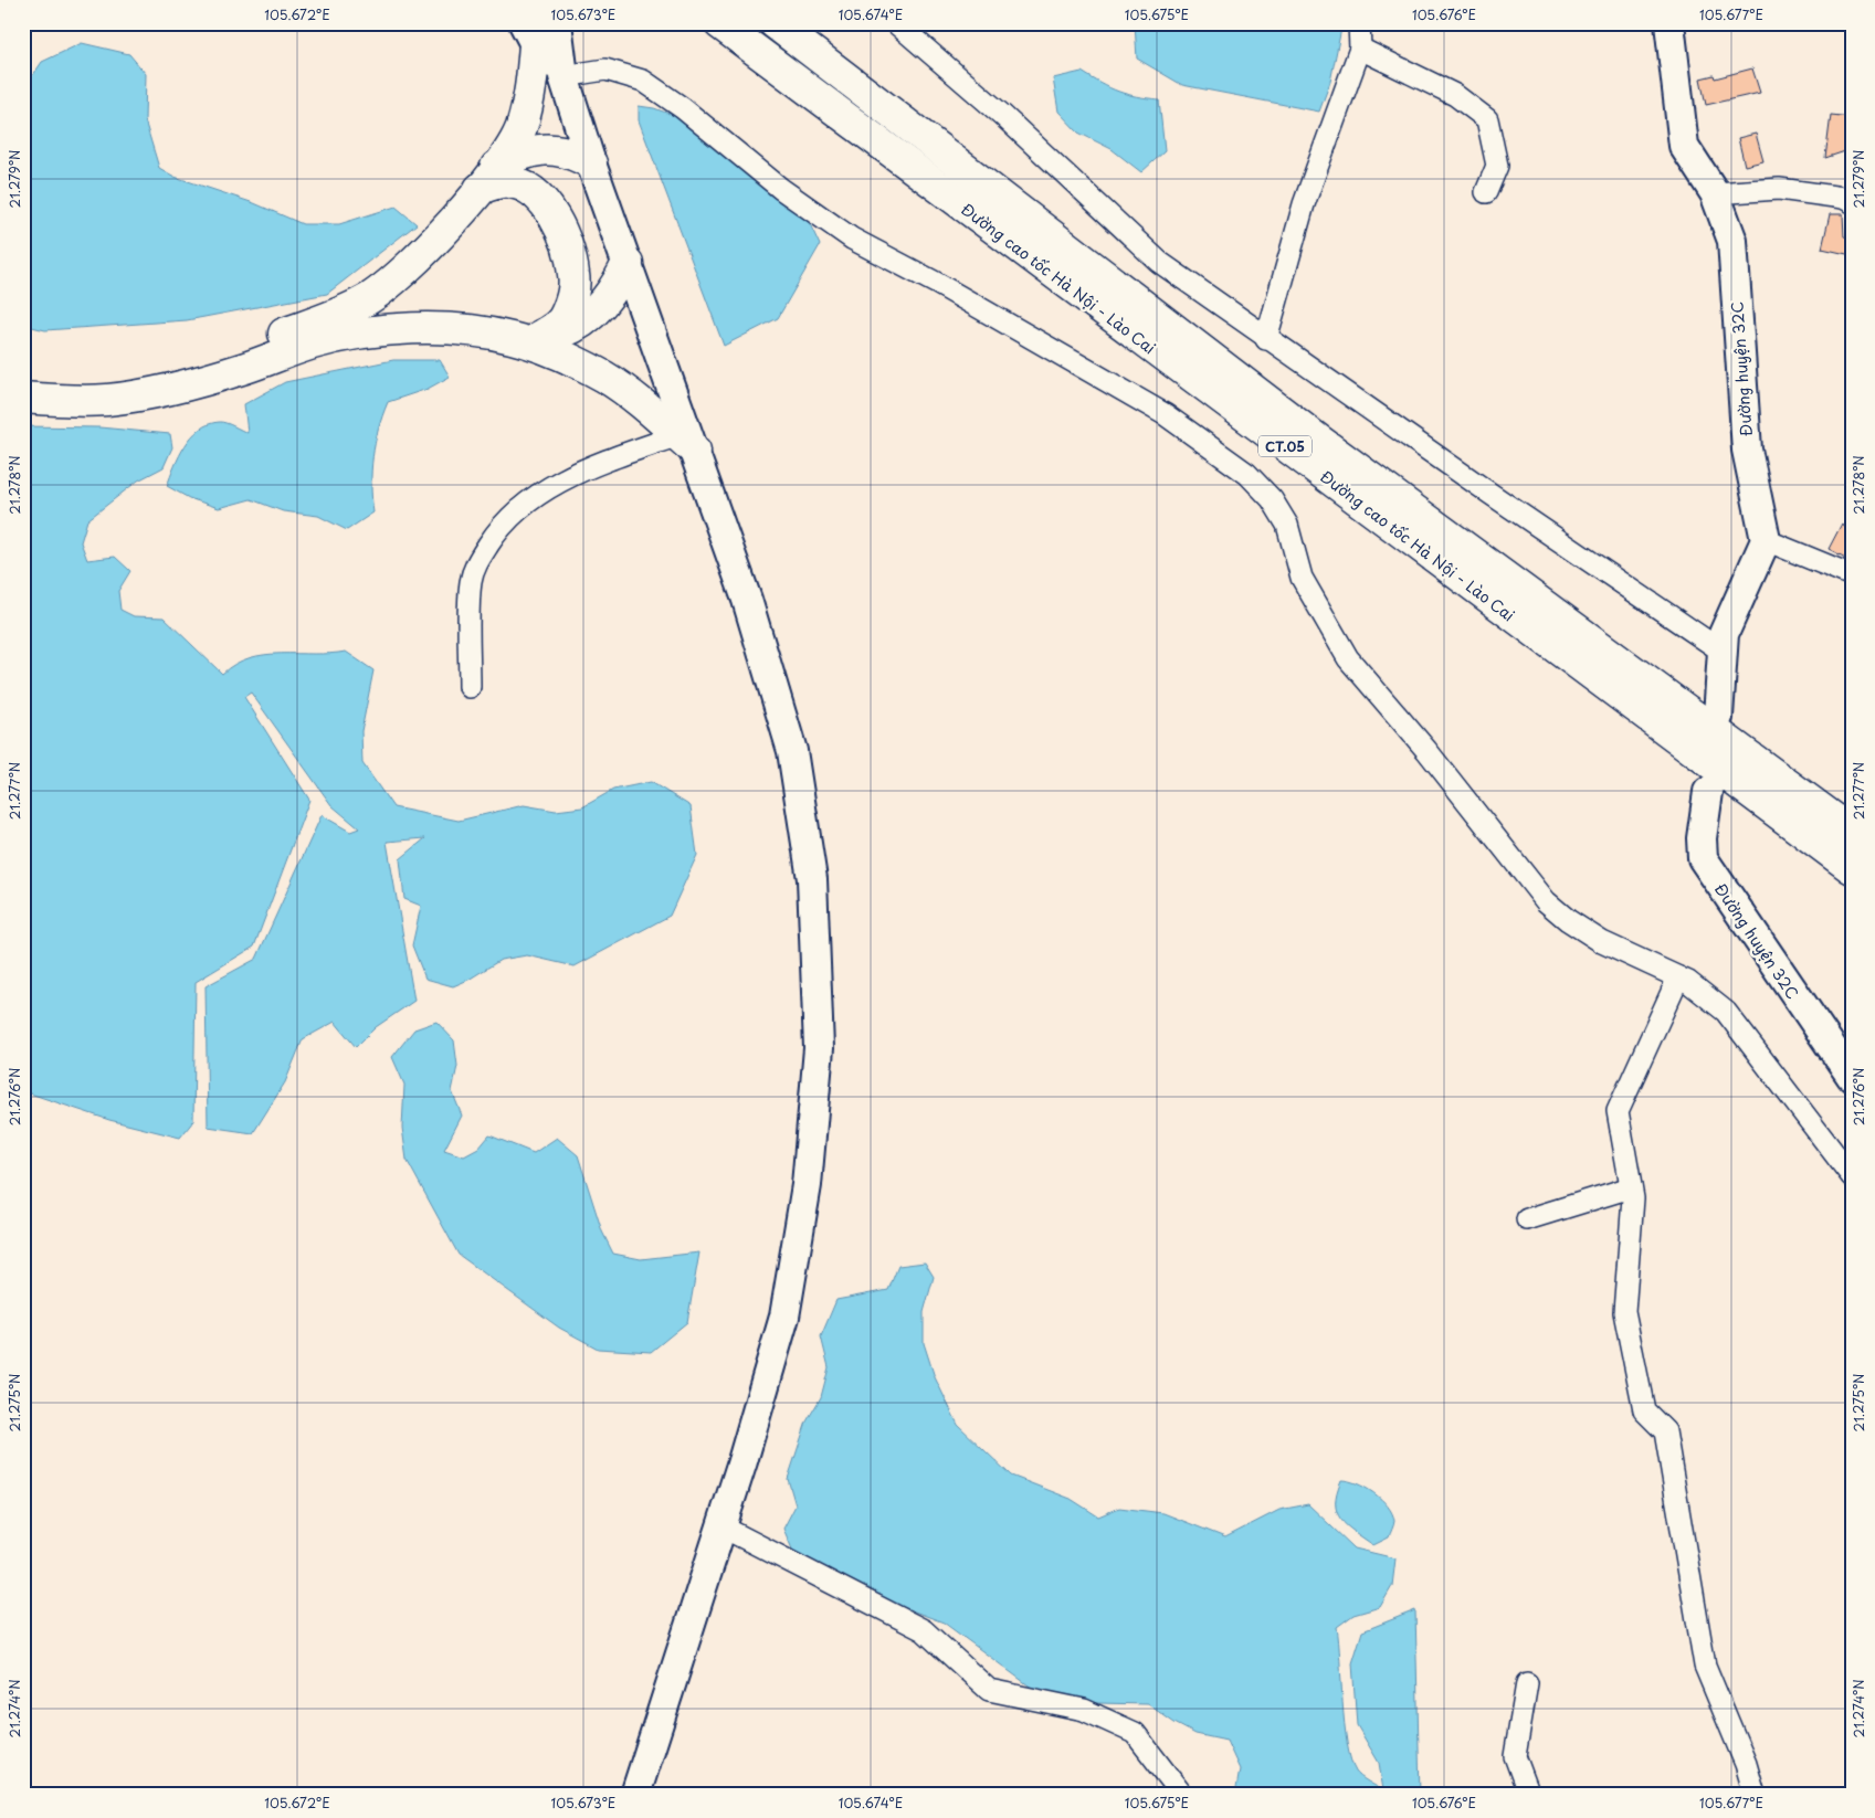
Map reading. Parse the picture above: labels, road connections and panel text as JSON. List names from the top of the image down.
{
  "streets": {
    "highway": ["Đường cao tốc Hà Nội - Lào Cai", "CT.05"],
    "main road": ["Đường huyện 32C"]
  },
  "coordinates": [
    "105.672°E",
    "105.673°E",
    "105.674°E",
    "105.675°E",
    "105.676°E",
    "105.677°E",
    "21.279°N",
    "21.278°N",
    "21.277°N",
    "21.276°N",
    "21.275°N",
    "21.274°N"
  ]
}
